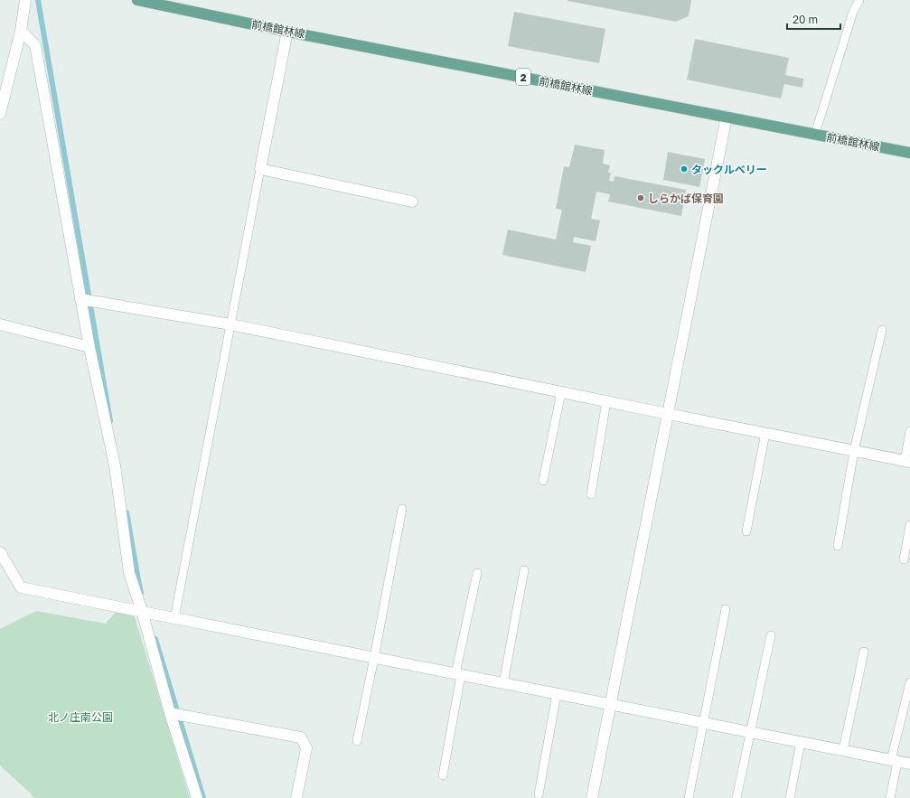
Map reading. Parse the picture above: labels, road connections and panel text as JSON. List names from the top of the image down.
{
  "streets": {
    "main road": ["前橋館林線", "2"]
  },
  "parks": ["北ノ庄南公園"],
  "places": ["タックルベリー", "しらかば保育園"],
  "scale_bar": "20 m"
}
